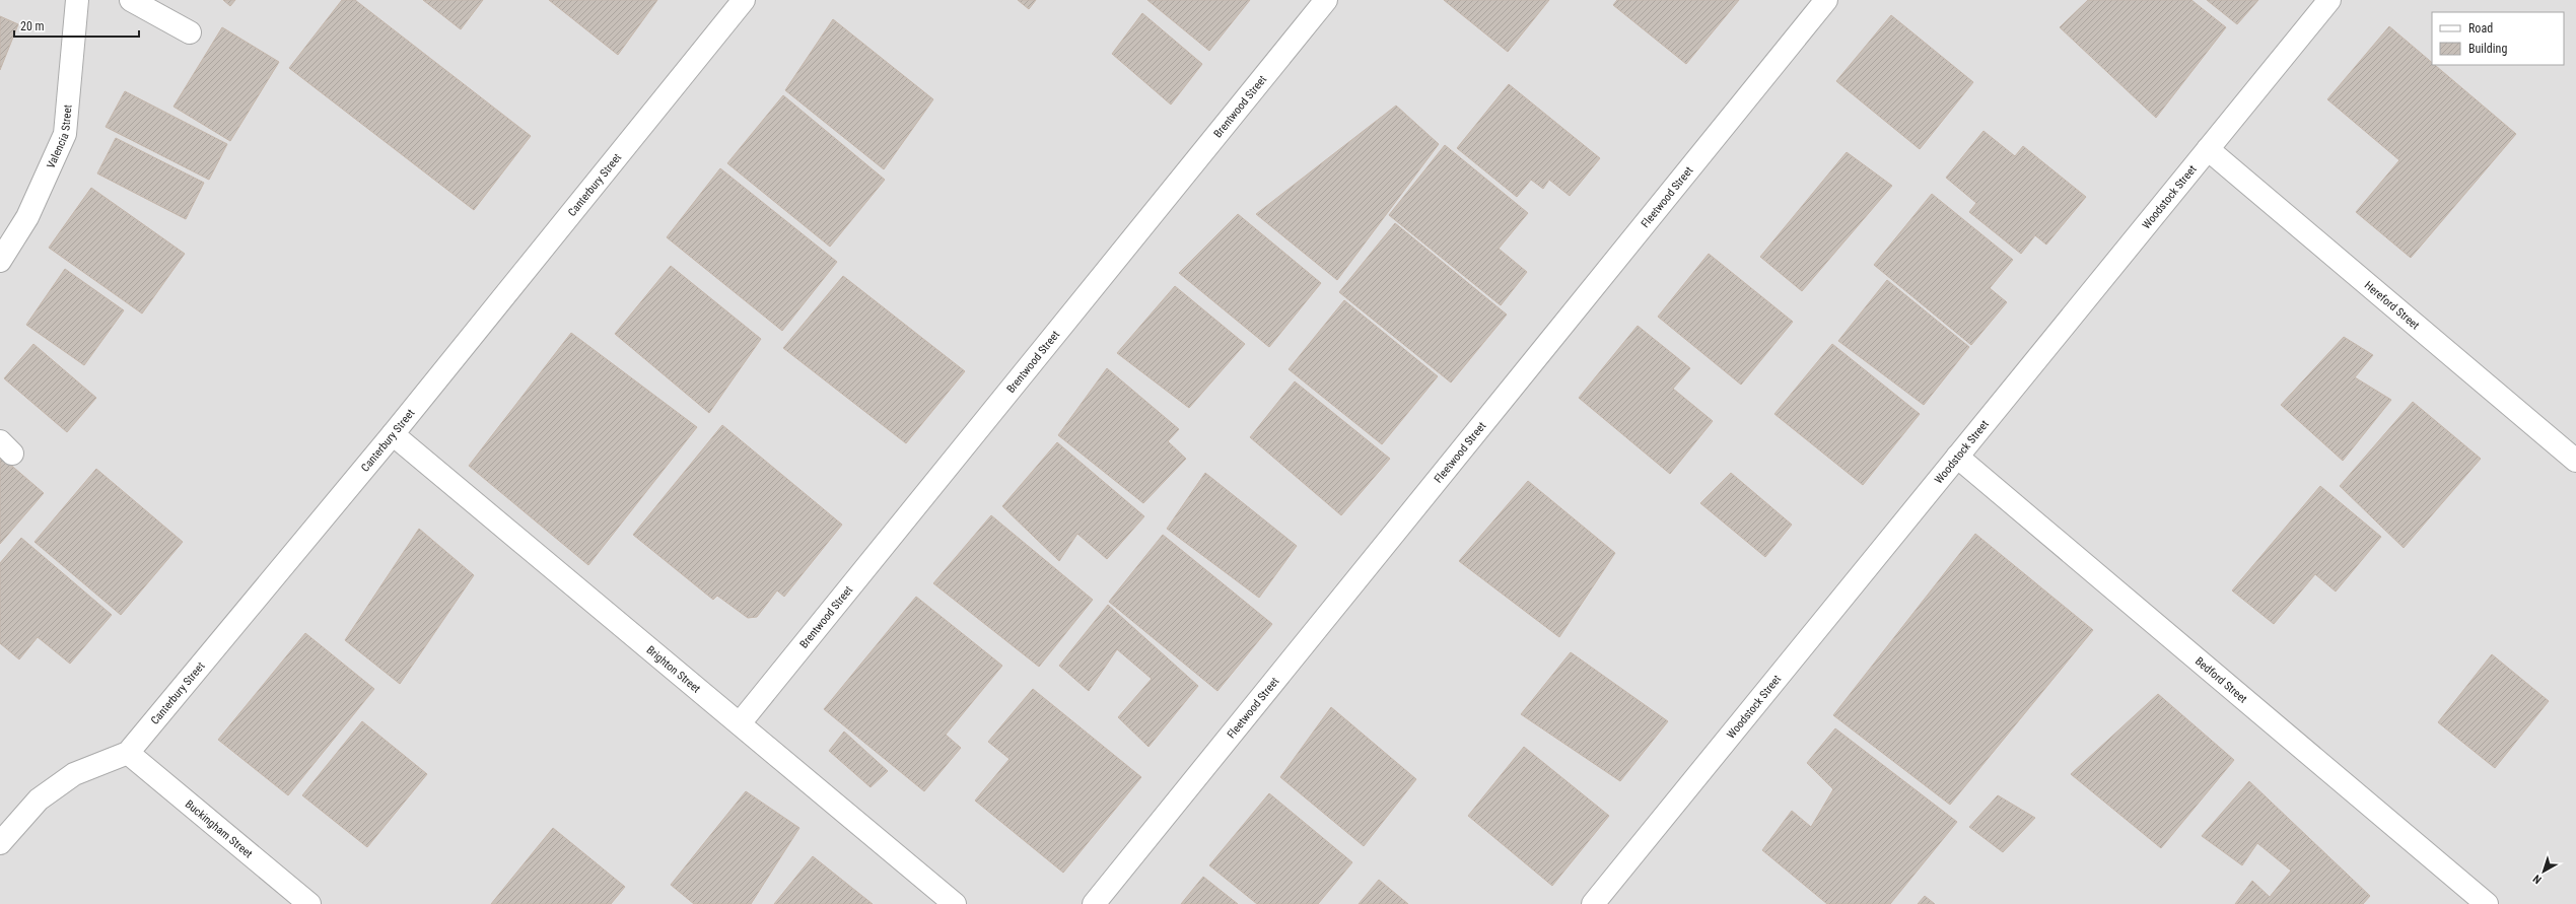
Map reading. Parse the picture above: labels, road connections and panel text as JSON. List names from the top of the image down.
{
  "streets": {
    "street": [
      "Brentwood Street",
      "Valencia Street",
      "Canterbury Street",
      "Fleetwood Street",
      "Woodstock Street",
      "Hereford Street",
      "Brighton Street",
      "Bedford Street",
      "Buckingham Street"
    ]
  },
  "crossings": [
    ["Brentwood Street", "Brighton Street"],
    ["Canterbury Street", "Brighton Street"],
    ["Canterbury Street", "Buckingham Street"],
    ["Woodstock Street", "Hereford Street"],
    ["Woodstock Street", "Bedford Street"]
  ],
  "legend": ["Road", "Building"],
  "scale_bar": "20 m",
  "north": "bottom left"
}
